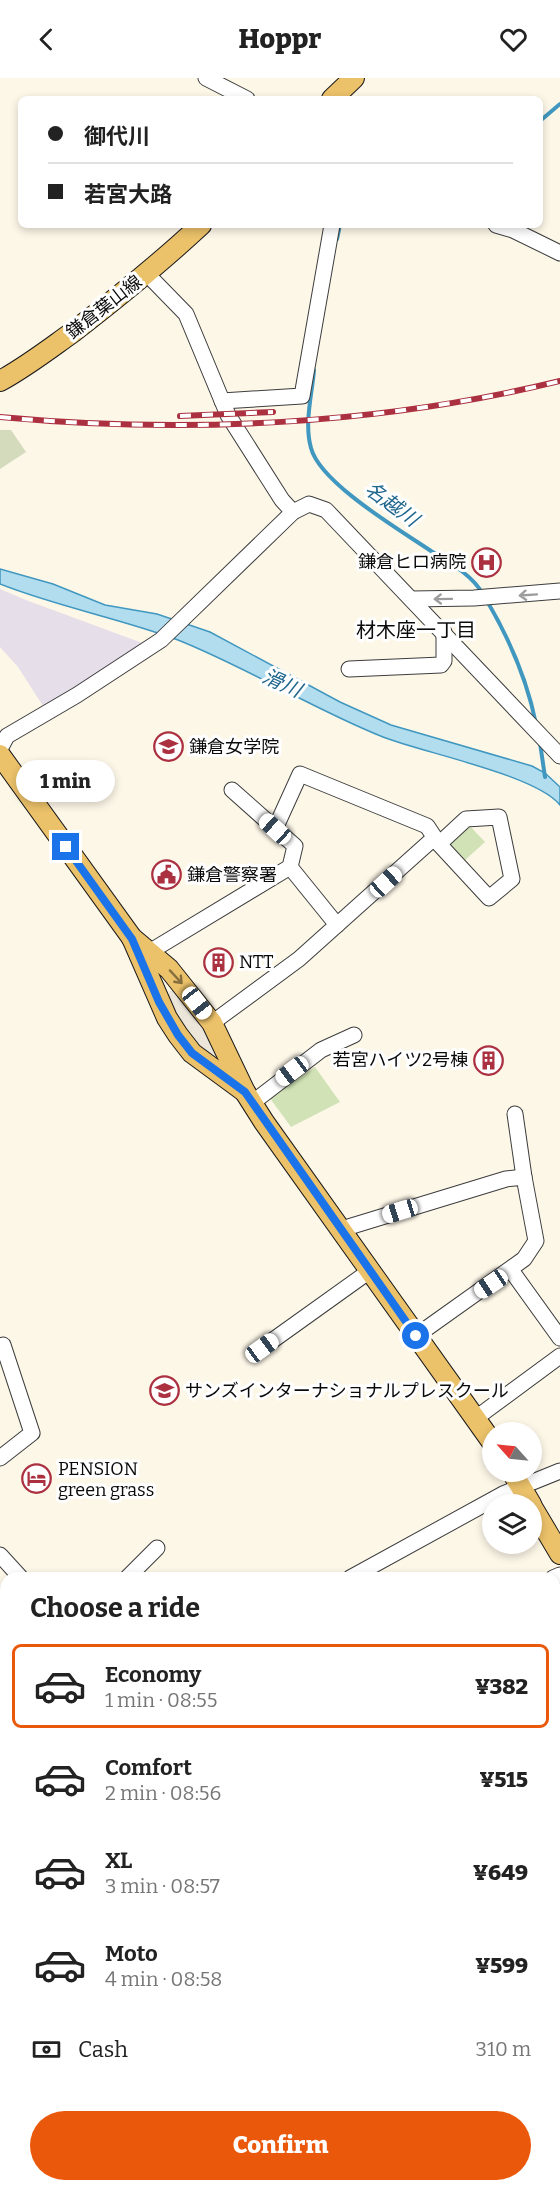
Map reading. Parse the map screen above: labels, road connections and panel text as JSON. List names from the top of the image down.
{
  "streets": {
    "main road": ["鎌倉葉山線"]
  },
  "districts": ["材木座一丁目"],
  "water": ["名越川", "滑川"],
  "places": {
    "hospital": ["鎌倉ヒロ病院"],
    "school or university": ["鎌倉女学院", "サンズインターナショナルプレスクール"],
    "public building": ["鎌倉警察署"],
    "building": ["NTT", "若宮ハイツ2号棟"],
    "hotel": ["PENSION green grass"]
  },
  "north": "top left",
  "page": {
    "header": "Hoppr",
    "banner": ["御代川", "若宮大路"],
    "bubble": "1 min",
    "heading": "Choose a ride",
    "list": [
      {
        "name": "Economy",
        "note": "1 min · 08:55",
        "value": "¥382"
      },
      {
        "name": "Comfort",
        "note": "2 min · 08:56",
        "value": "¥515"
      },
      {
        "name": "XL",
        "note": "3 min · 08:57",
        "value": "¥649"
      },
      {
        "name": "Moto",
        "note": "4 min · 08:58",
        "value": "¥599"
      }
    ],
    "pay": ["Cash", "310 m"],
    "buttons": "Confirm"
  }
}
